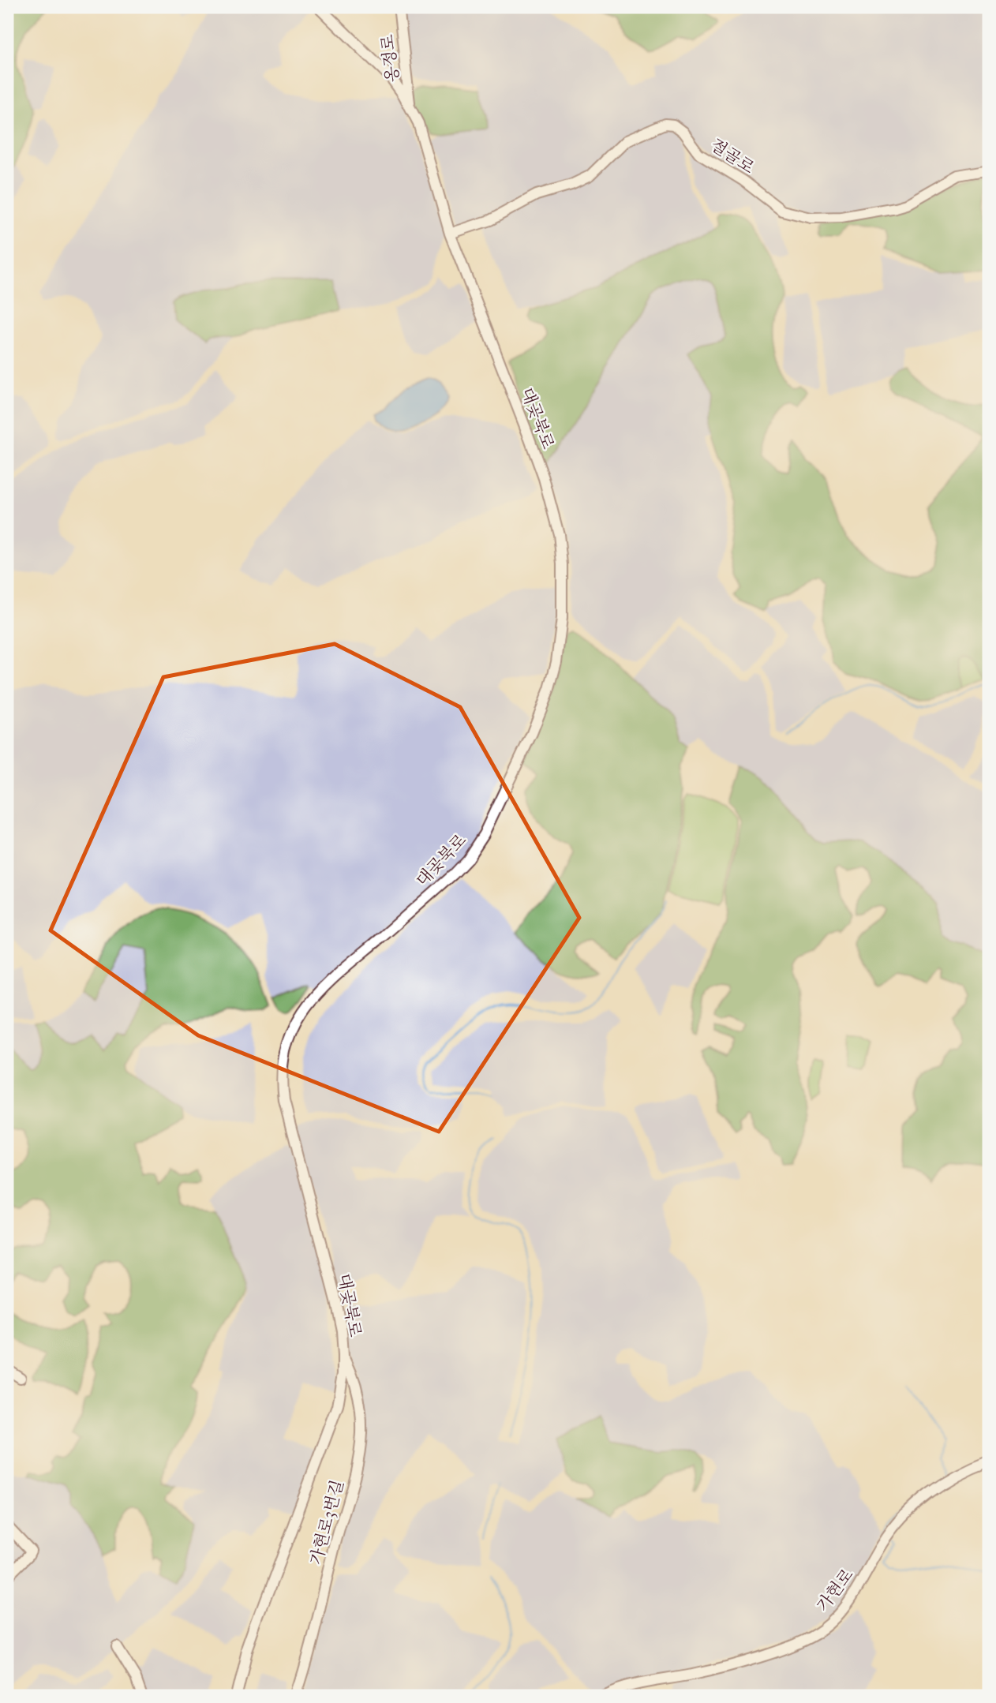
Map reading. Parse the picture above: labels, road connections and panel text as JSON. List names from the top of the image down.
{
  "streets": {
    "street": [
      "옹정로",
      "절골로",
      "대곶북로",
      "가현로3번길",
      "가현로"
    ]
  },
  "crossings": [
    ["옹정로", "대곶북로"],
    ["절골로", "대곶북로"],
    ["대곶북로", "가현로3번길"]
  ]
}
